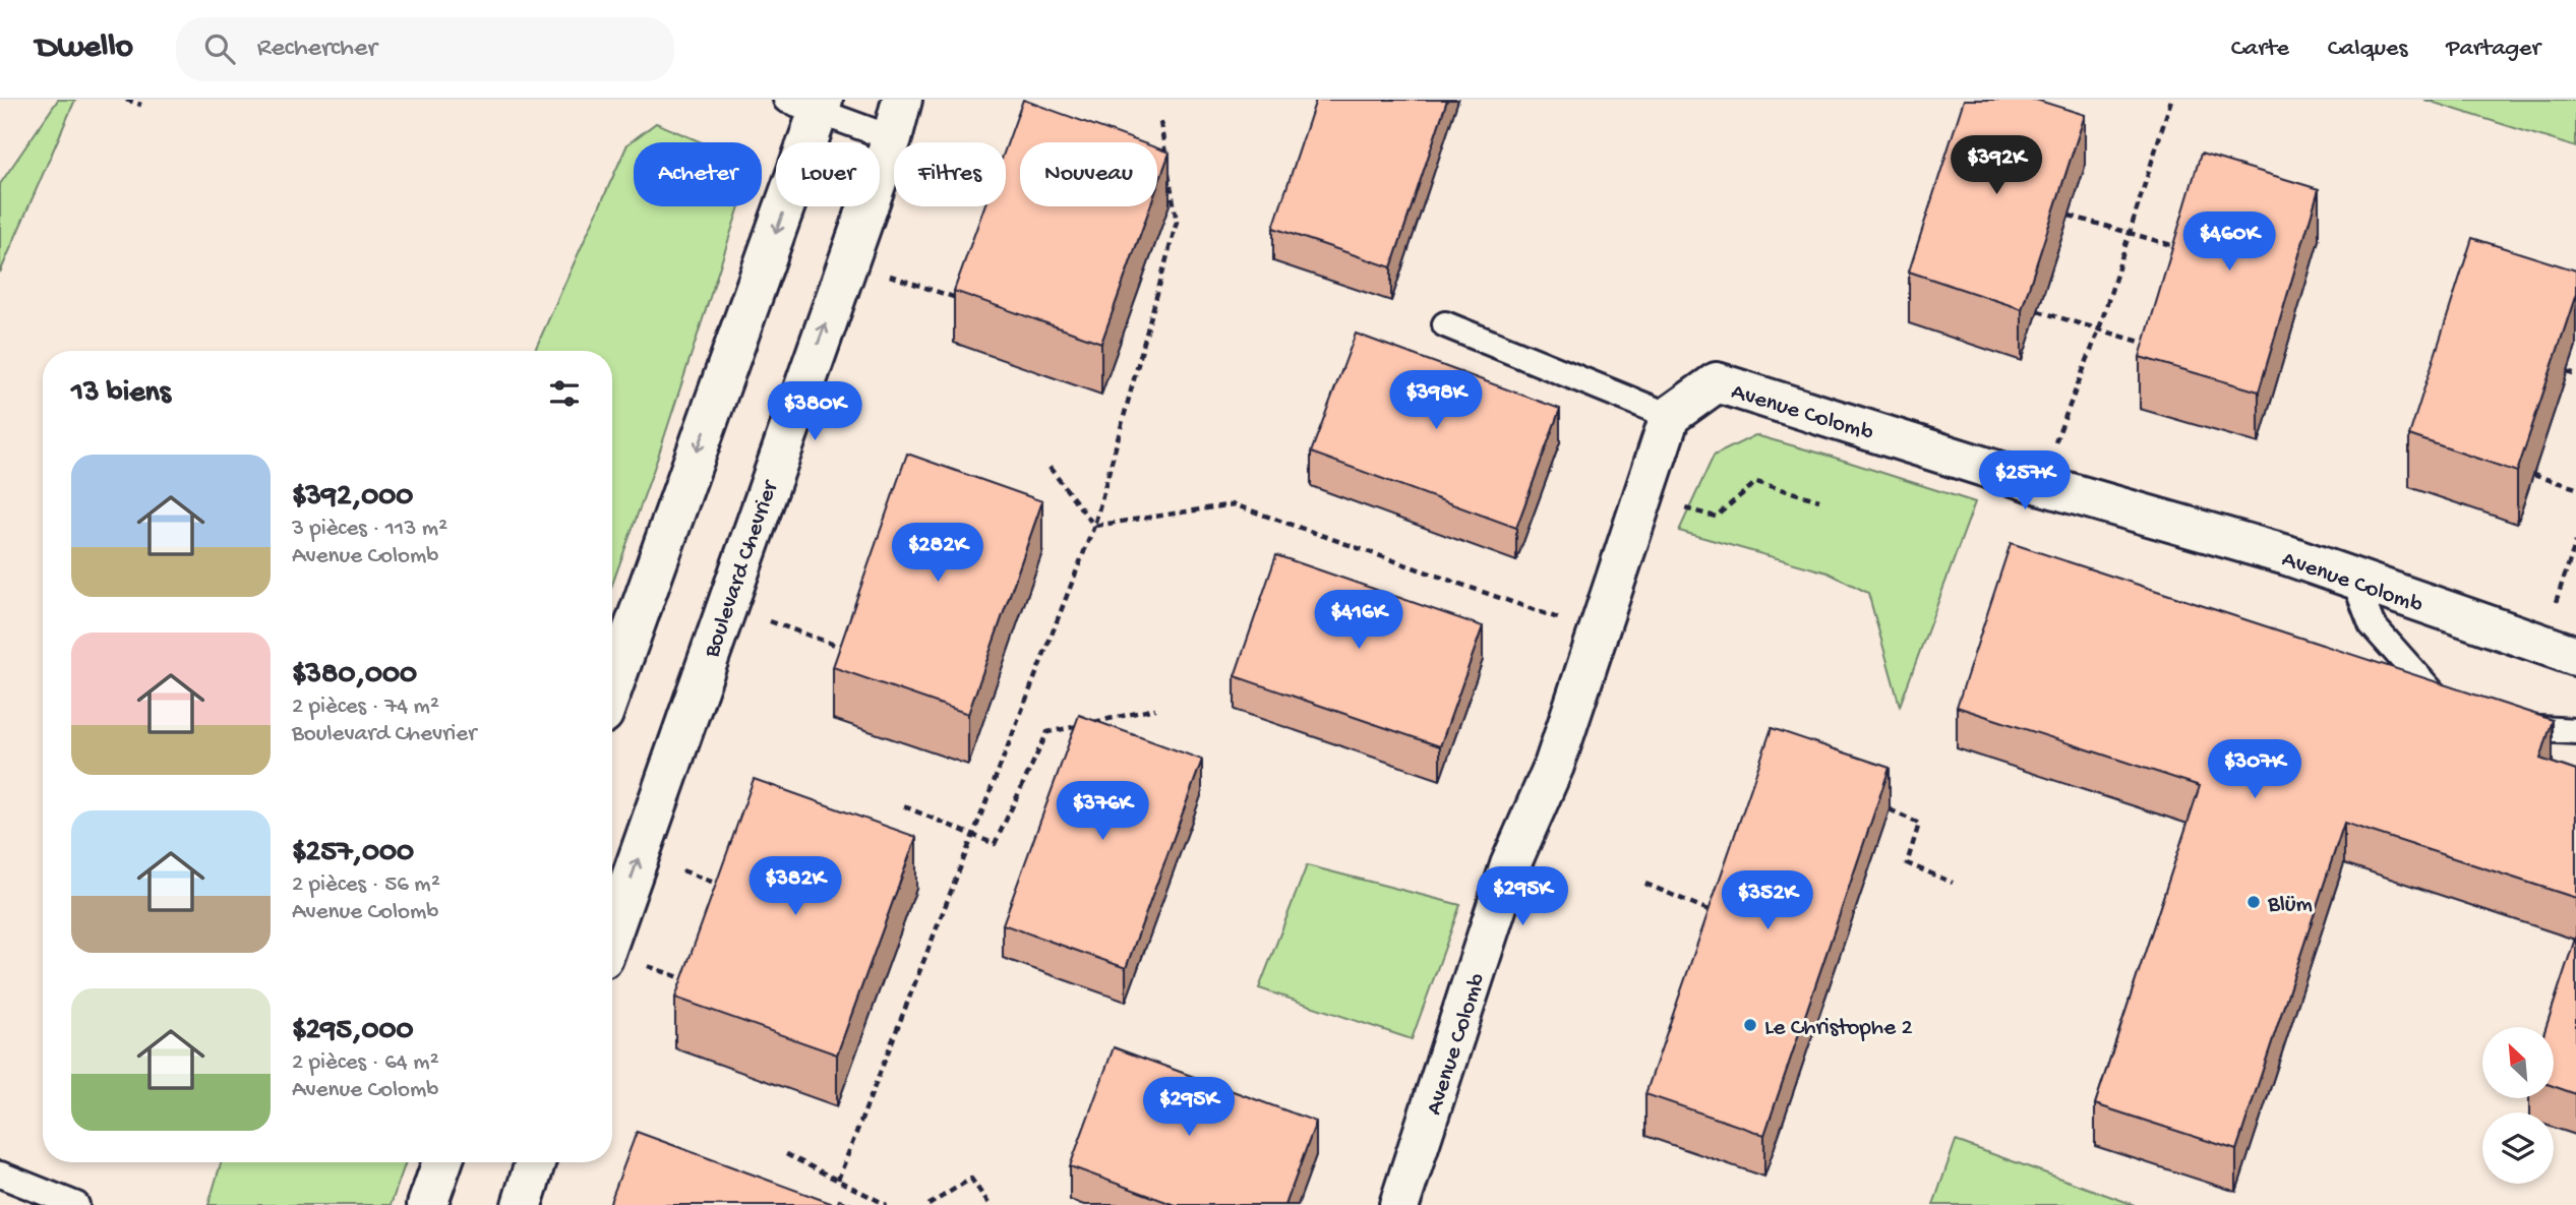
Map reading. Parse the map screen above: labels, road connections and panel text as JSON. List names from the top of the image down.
{
  "streets": {
    "street": ["Avenue Colomb", "Boulevard Chevrier"]
  },
  "places": ["Blüm", "Le Christophe 2"],
  "north": "top left",
  "page": {
    "header": "Dwello",
    "search": "Rechercher",
    "nav": ["Carte", "Calques", "Partager"],
    "price": [
      "$392K",
      "$460K",
      "$398K",
      "$380K",
      "$257K",
      "$282K",
      "$416K",
      "$307K",
      "$376K",
      "$382K",
      "$295K",
      "$352K",
      "$295K"
    ],
    "chip": [
      "Acheter",
      "Louer",
      "Filtres",
      "Nouveau"
    ],
    "heading": "13 biens",
    "list": [
      {
        "name": "$392,000",
        "note": "3 pièces · 113 m² · Avenue Colomb"
      },
      {
        "name": "$380,000",
        "note": "2 pièces · 74 m² · Boulevard Chevrier"
      },
      {
        "name": "$257,000",
        "note": "2 pièces · 56 m² · Avenue Colomb"
      },
      {
        "name": "$295,000",
        "note": "2 pièces · 64 m² · Avenue Colomb"
      }
    ]
  }
}
